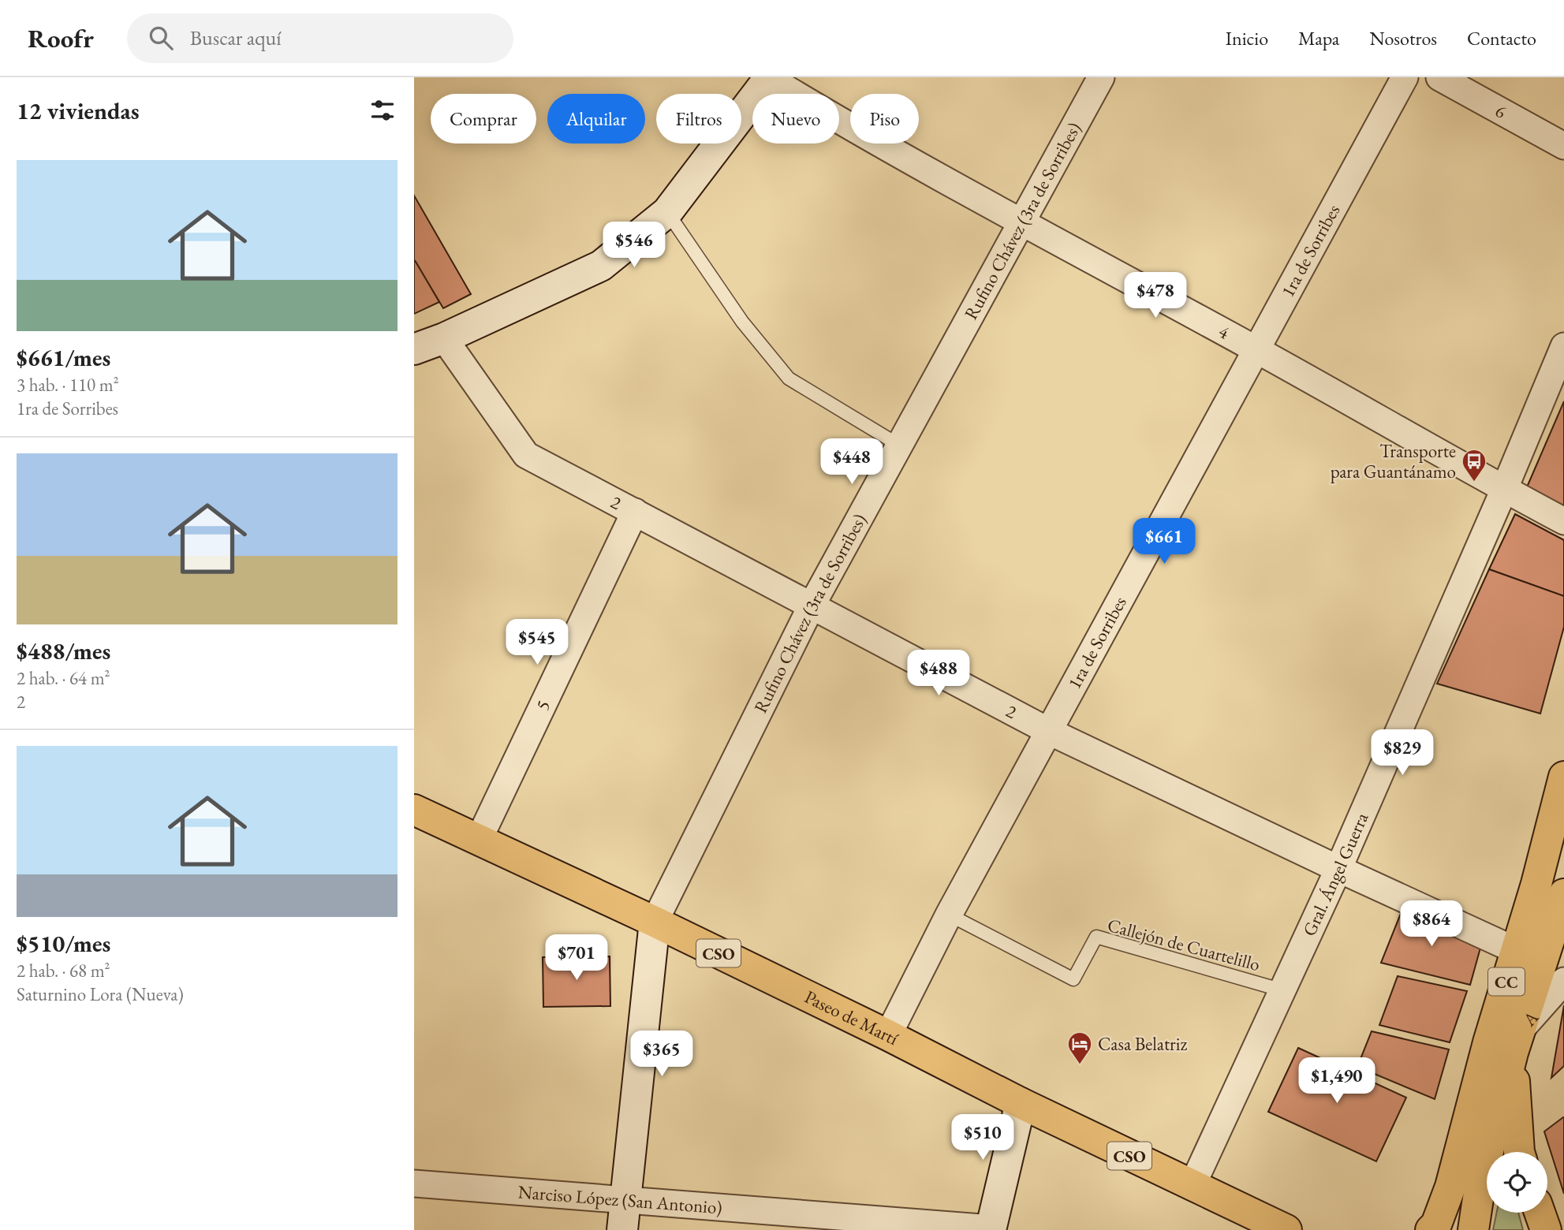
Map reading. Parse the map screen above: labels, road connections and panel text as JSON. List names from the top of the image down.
{
  "streets": {
    "main road": ["CSO", "CC", "Paseo de Martí"],
    "street": [
      "6",
      "Rufino Chávez (3ra de Sorribes)",
      "1ra de Sorribes",
      "4",
      "2",
      "5",
      "Gral. Ángel Guerra",
      "A",
      "Narciso López (San Antonio)"
    ],
    "lane": ["Callejón de Cuartelillo"]
  },
  "crossings": [
    ["Rufino Chávez (3ra de Sorribes)", "4"],
    ["Rufino Chávez (3ra de Sorribes)", "2"],
    ["Rufino Chávez (3ra de Sorribes)", "Paseo de Martí"],
    ["1ra de Sorribes", "4"],
    ["1ra de Sorribes", "2"],
    ["1ra de Sorribes", "Callejón de Cuartelillo"],
    ["1ra de Sorribes", "Paseo de Martí"],
    ["4", "Gral. Ángel Guerra"],
    ["2", "5"],
    ["2", "Gral. Ángel Guerra"],
    ["2", "CC"],
    ["5", "Paseo de Martí"],
    ["Gral. Ángel Guerra", "Callejón de Cuartelillo"],
    ["Gral. Ángel Guerra", "Paseo de Martí"],
    ["CC", "A"]
  ],
  "places": {
    "bus stop": ["Transporte para Guantánamo"],
    "hotel": ["Casa Belatriz"]
  },
  "page": {
    "header": "Roofr",
    "search": "Buscar aquí",
    "nav": [
      "Inicio",
      "Mapa",
      "Nosotros",
      "Contacto"
    ],
    "heading": "12 viviendas",
    "chip": [
      "Comprar",
      "Alquilar",
      "Filtros",
      "Nuevo",
      "Piso"
    ],
    "list": [
      {
        "name": "$661/mes",
        "note": "3 hab. · 110 m² · 1ra de Sorribes"
      },
      {
        "name": "$488/mes",
        "note": "2 hab. · 64 m² · 2"
      },
      {
        "name": "$510/mes",
        "note": "2 hab. · 68 m² · Saturnino Lora (Nueva)"
      }
    ],
    "price": [
      "$546",
      "$478",
      "$448",
      "$661",
      "$545",
      "$488",
      "$829",
      "$864",
      "$701",
      "$365",
      "$1,490",
      "$510"
    ]
  }
}
